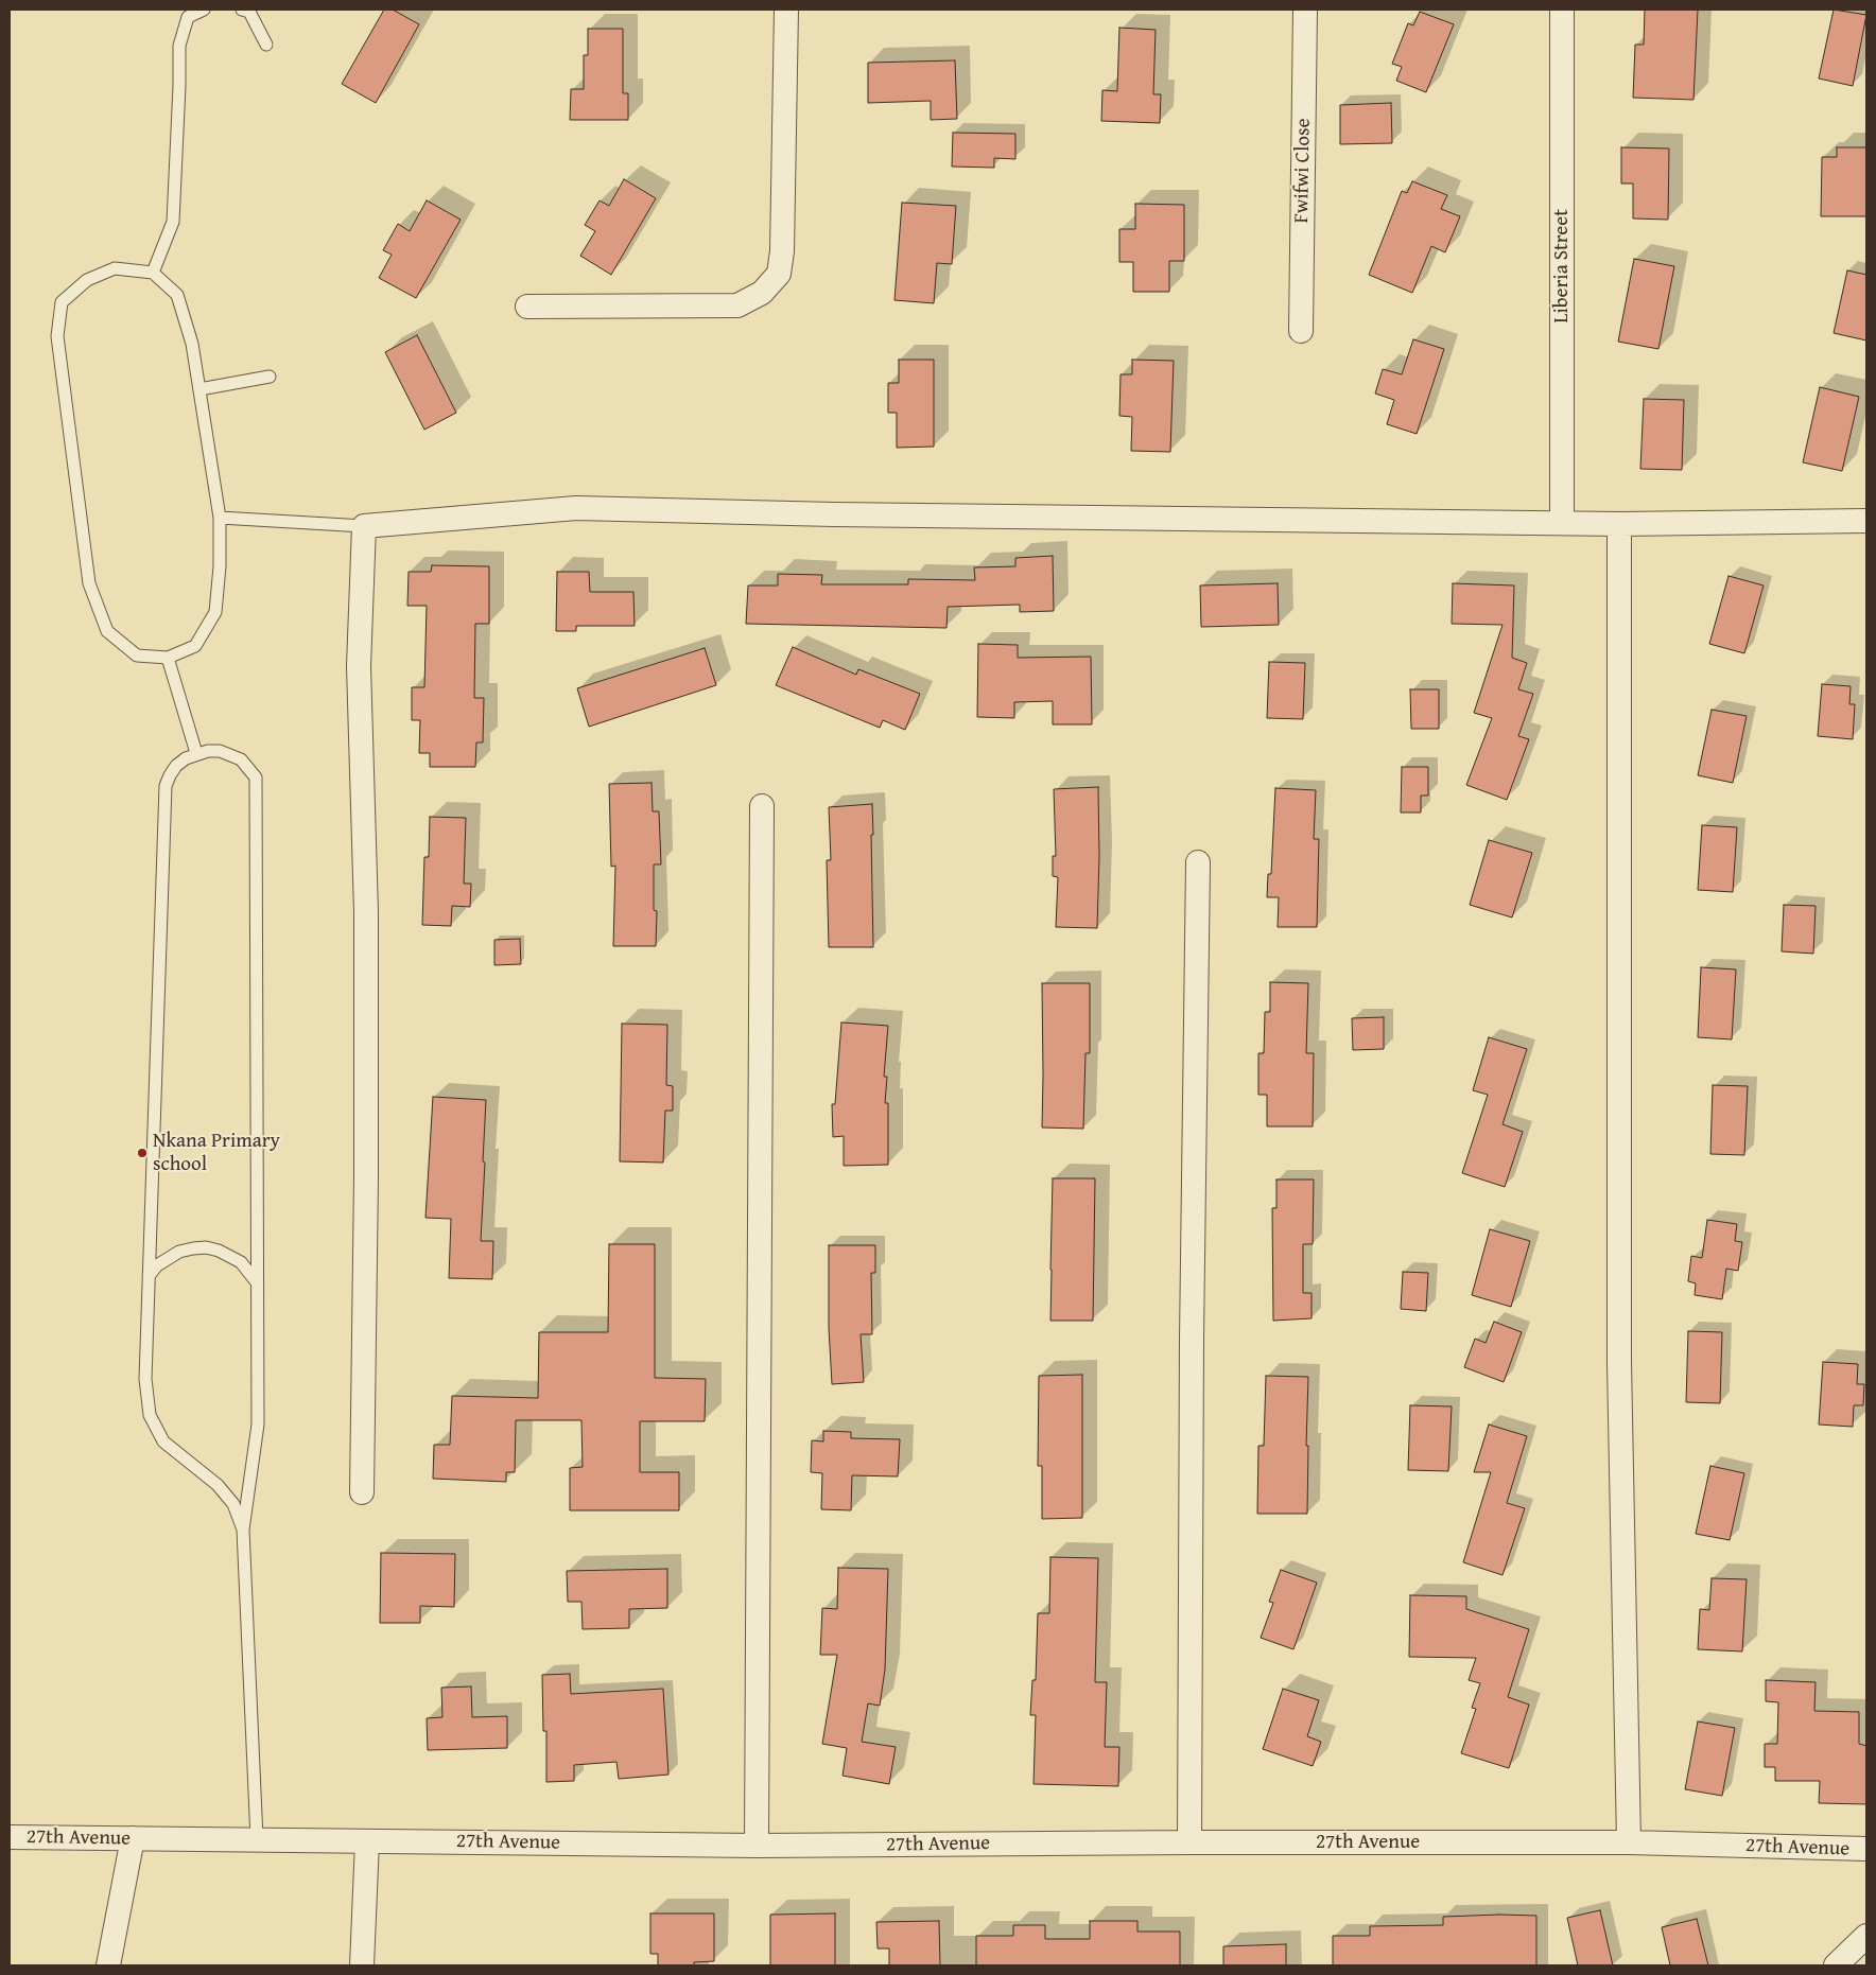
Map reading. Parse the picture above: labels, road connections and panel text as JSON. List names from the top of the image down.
{
  "streets": {
    "street": ["Fwifwi Close", "Liberia Street", "27th Avenue"]
  },
  "places": ["Nkana Primary school"]
}
